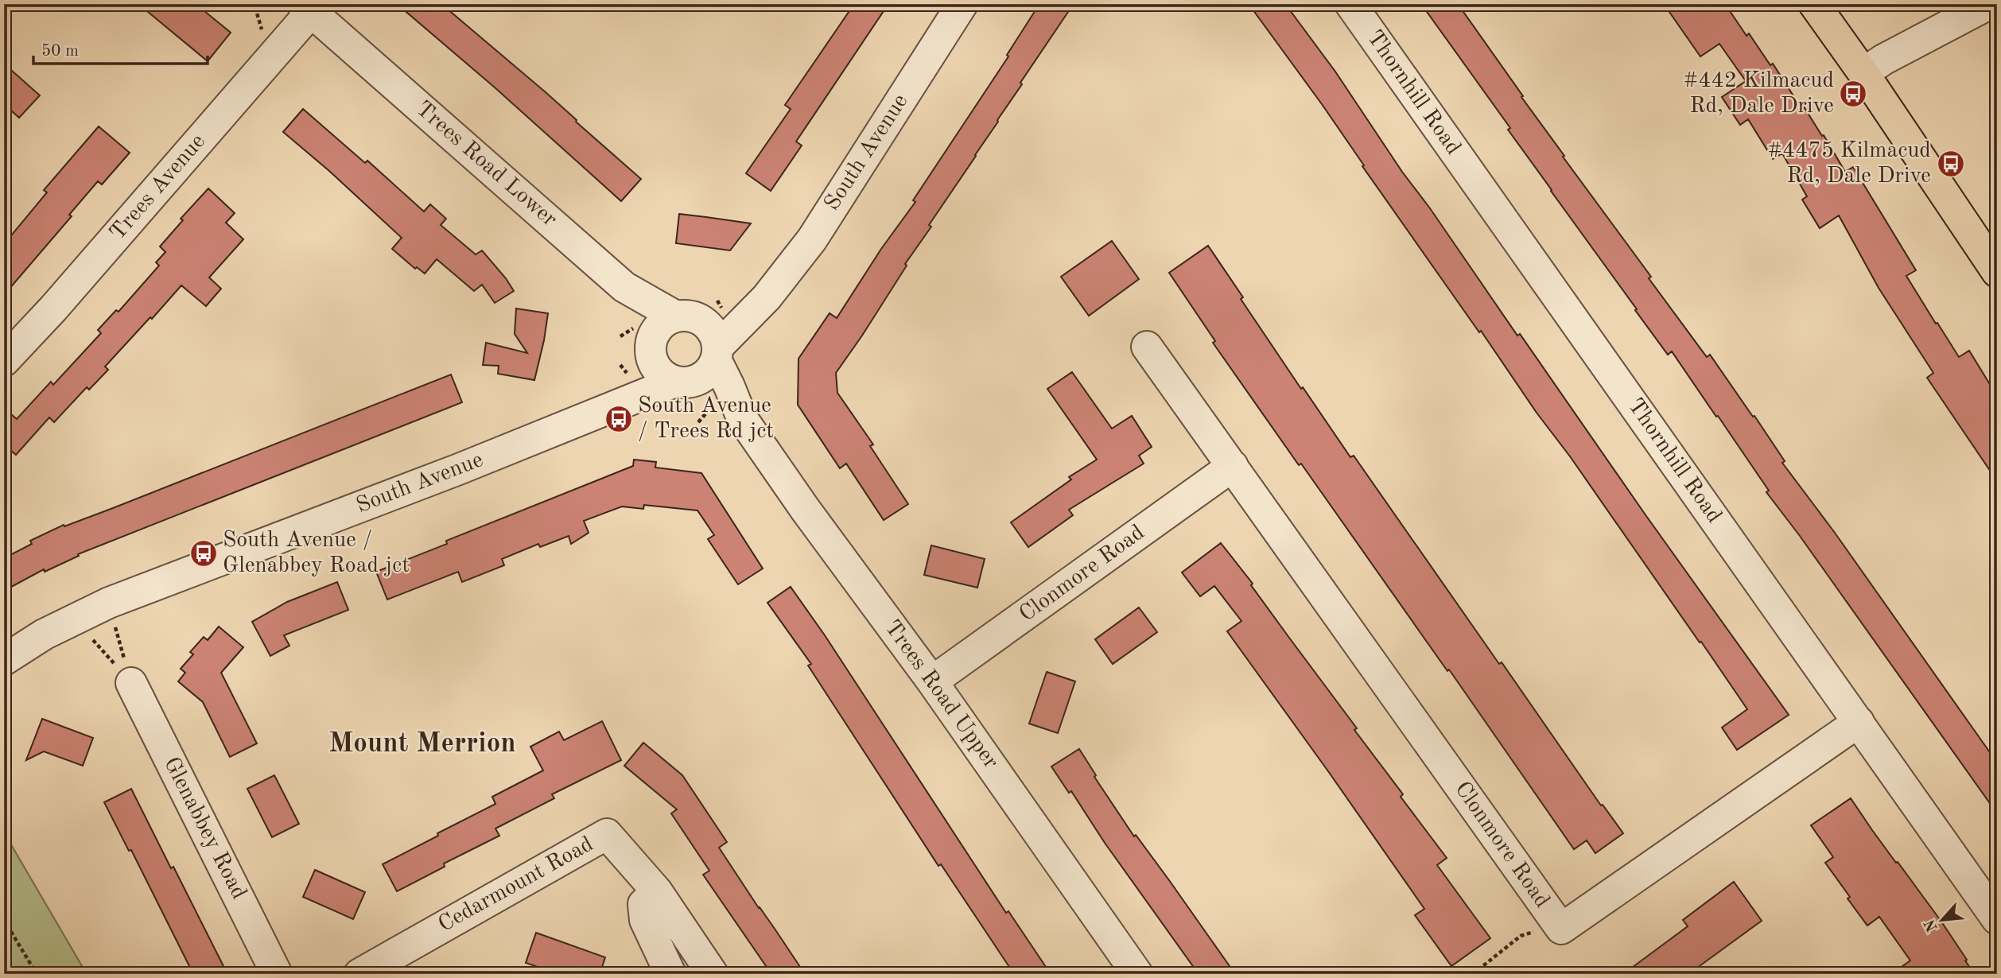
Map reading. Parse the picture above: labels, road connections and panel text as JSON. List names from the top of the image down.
{
  "streets": {
    "street": [
      "Thornhill Road",
      "South Avenue",
      "Trees Road Lower",
      "Trees Avenue",
      "Clonmore Road",
      "Trees Road Upper",
      "Glenabbey Road",
      "Cedarmount Road"
    ]
  },
  "crossings": [
    ["Thornhill Road", "Clonmore Road"],
    ["South Avenue", "Trees Road Lower"],
    ["Trees Road Lower", "Trees Avenue"],
    ["Clonmore Road", "Trees Road Upper"]
  ],
  "districts": ["Mount Merrion"],
  "places": {
    "bus stop": [
      "#442 Kilmacud Rd, Dale Drive",
      "#4475 Kilmacud Rd, Dale Drive",
      "South Avenue / Trees Rd jct",
      "South Avenue / Glenabbey Road jct"
    ]
  },
  "scale_bar": "50 m",
  "north": "bottom left"
}
